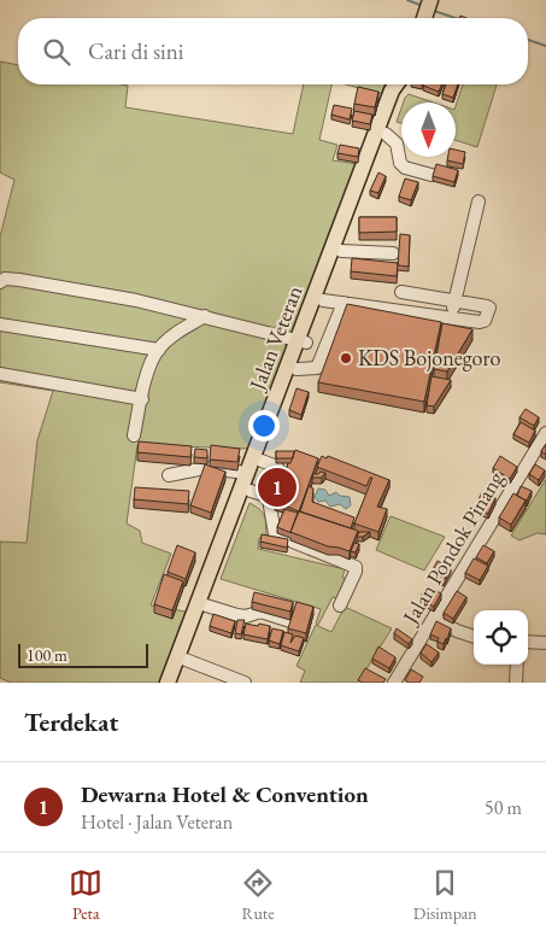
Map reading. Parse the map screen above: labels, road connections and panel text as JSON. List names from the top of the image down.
{
  "streets": {
    "main road": ["Jalan Veteran"],
    "street": ["Jalan Pondok Pinang"]
  },
  "places": ["KDS Bojonegoro"],
  "scale_bar": "100 m",
  "north": "bottom",
  "page": {
    "search": "Cari di sini",
    "pins": "1",
    "scale": "100 m",
    "heading": "Terdekat",
    "list": [
      {
        "mark": "1",
        "name": "Dewarna Hotel & Convention",
        "note": "Hotel · Jalan Veteran",
        "value": "50 m"
      }
    ],
    "nav": ["Peta", "Rute", "Disimpan"]
  }
}
